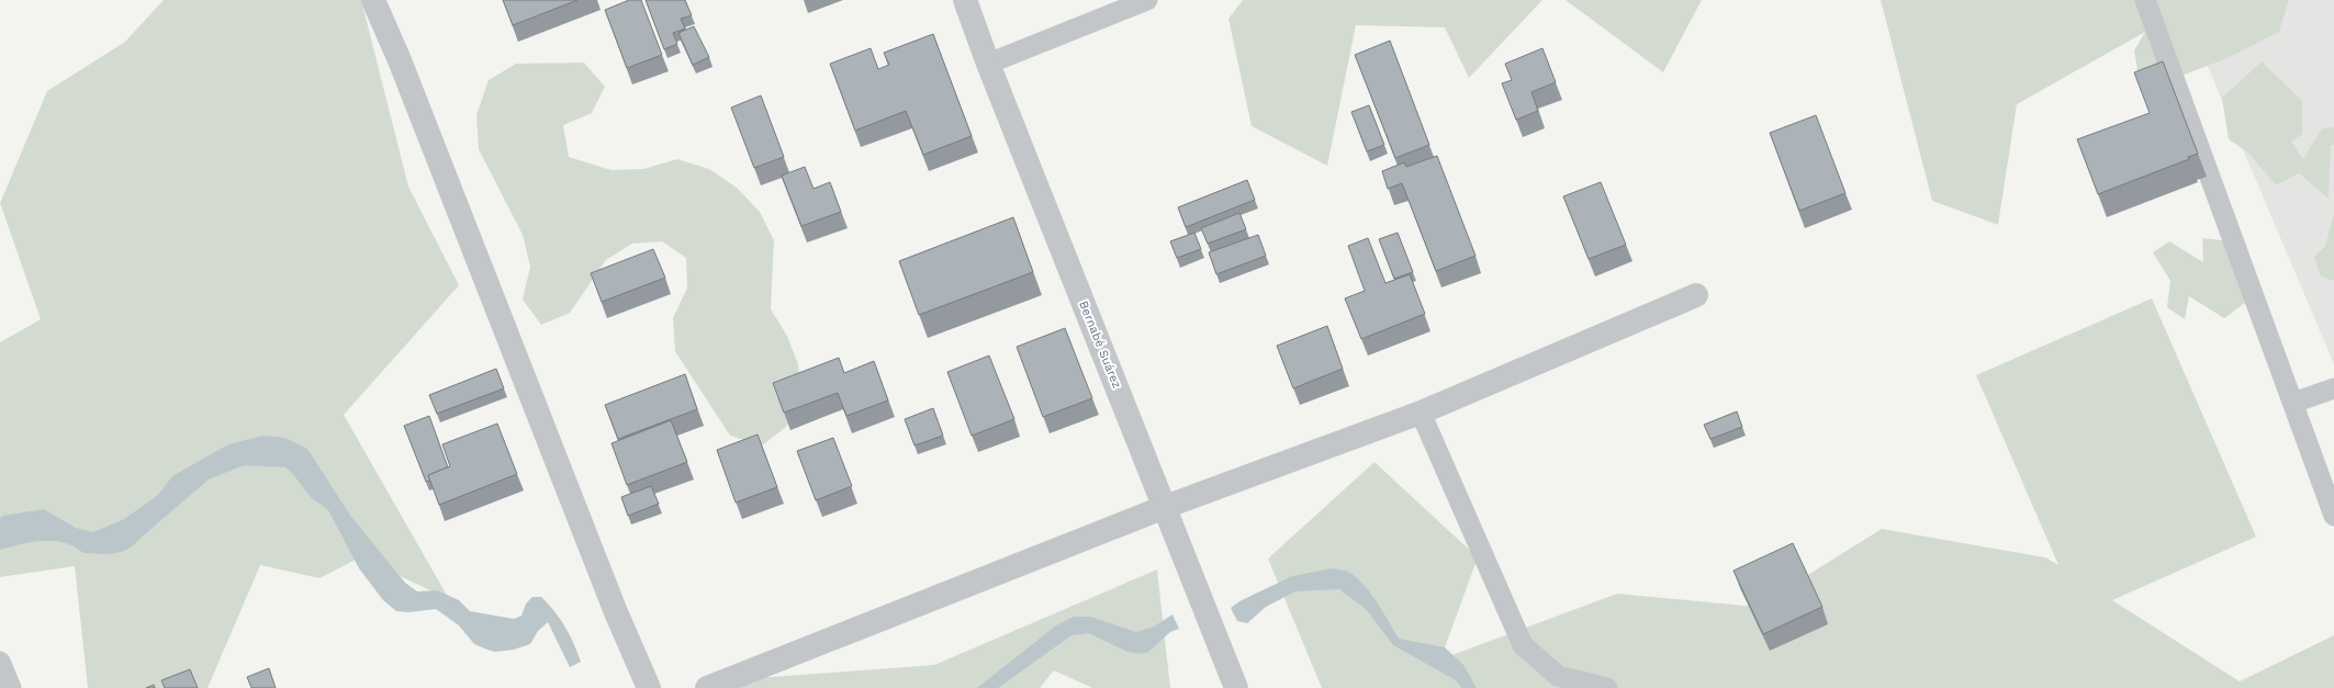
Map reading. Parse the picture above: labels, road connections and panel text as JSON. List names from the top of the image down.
{
  "streets": {
    "street": ["Bernabé Suárez"]
  }
}
